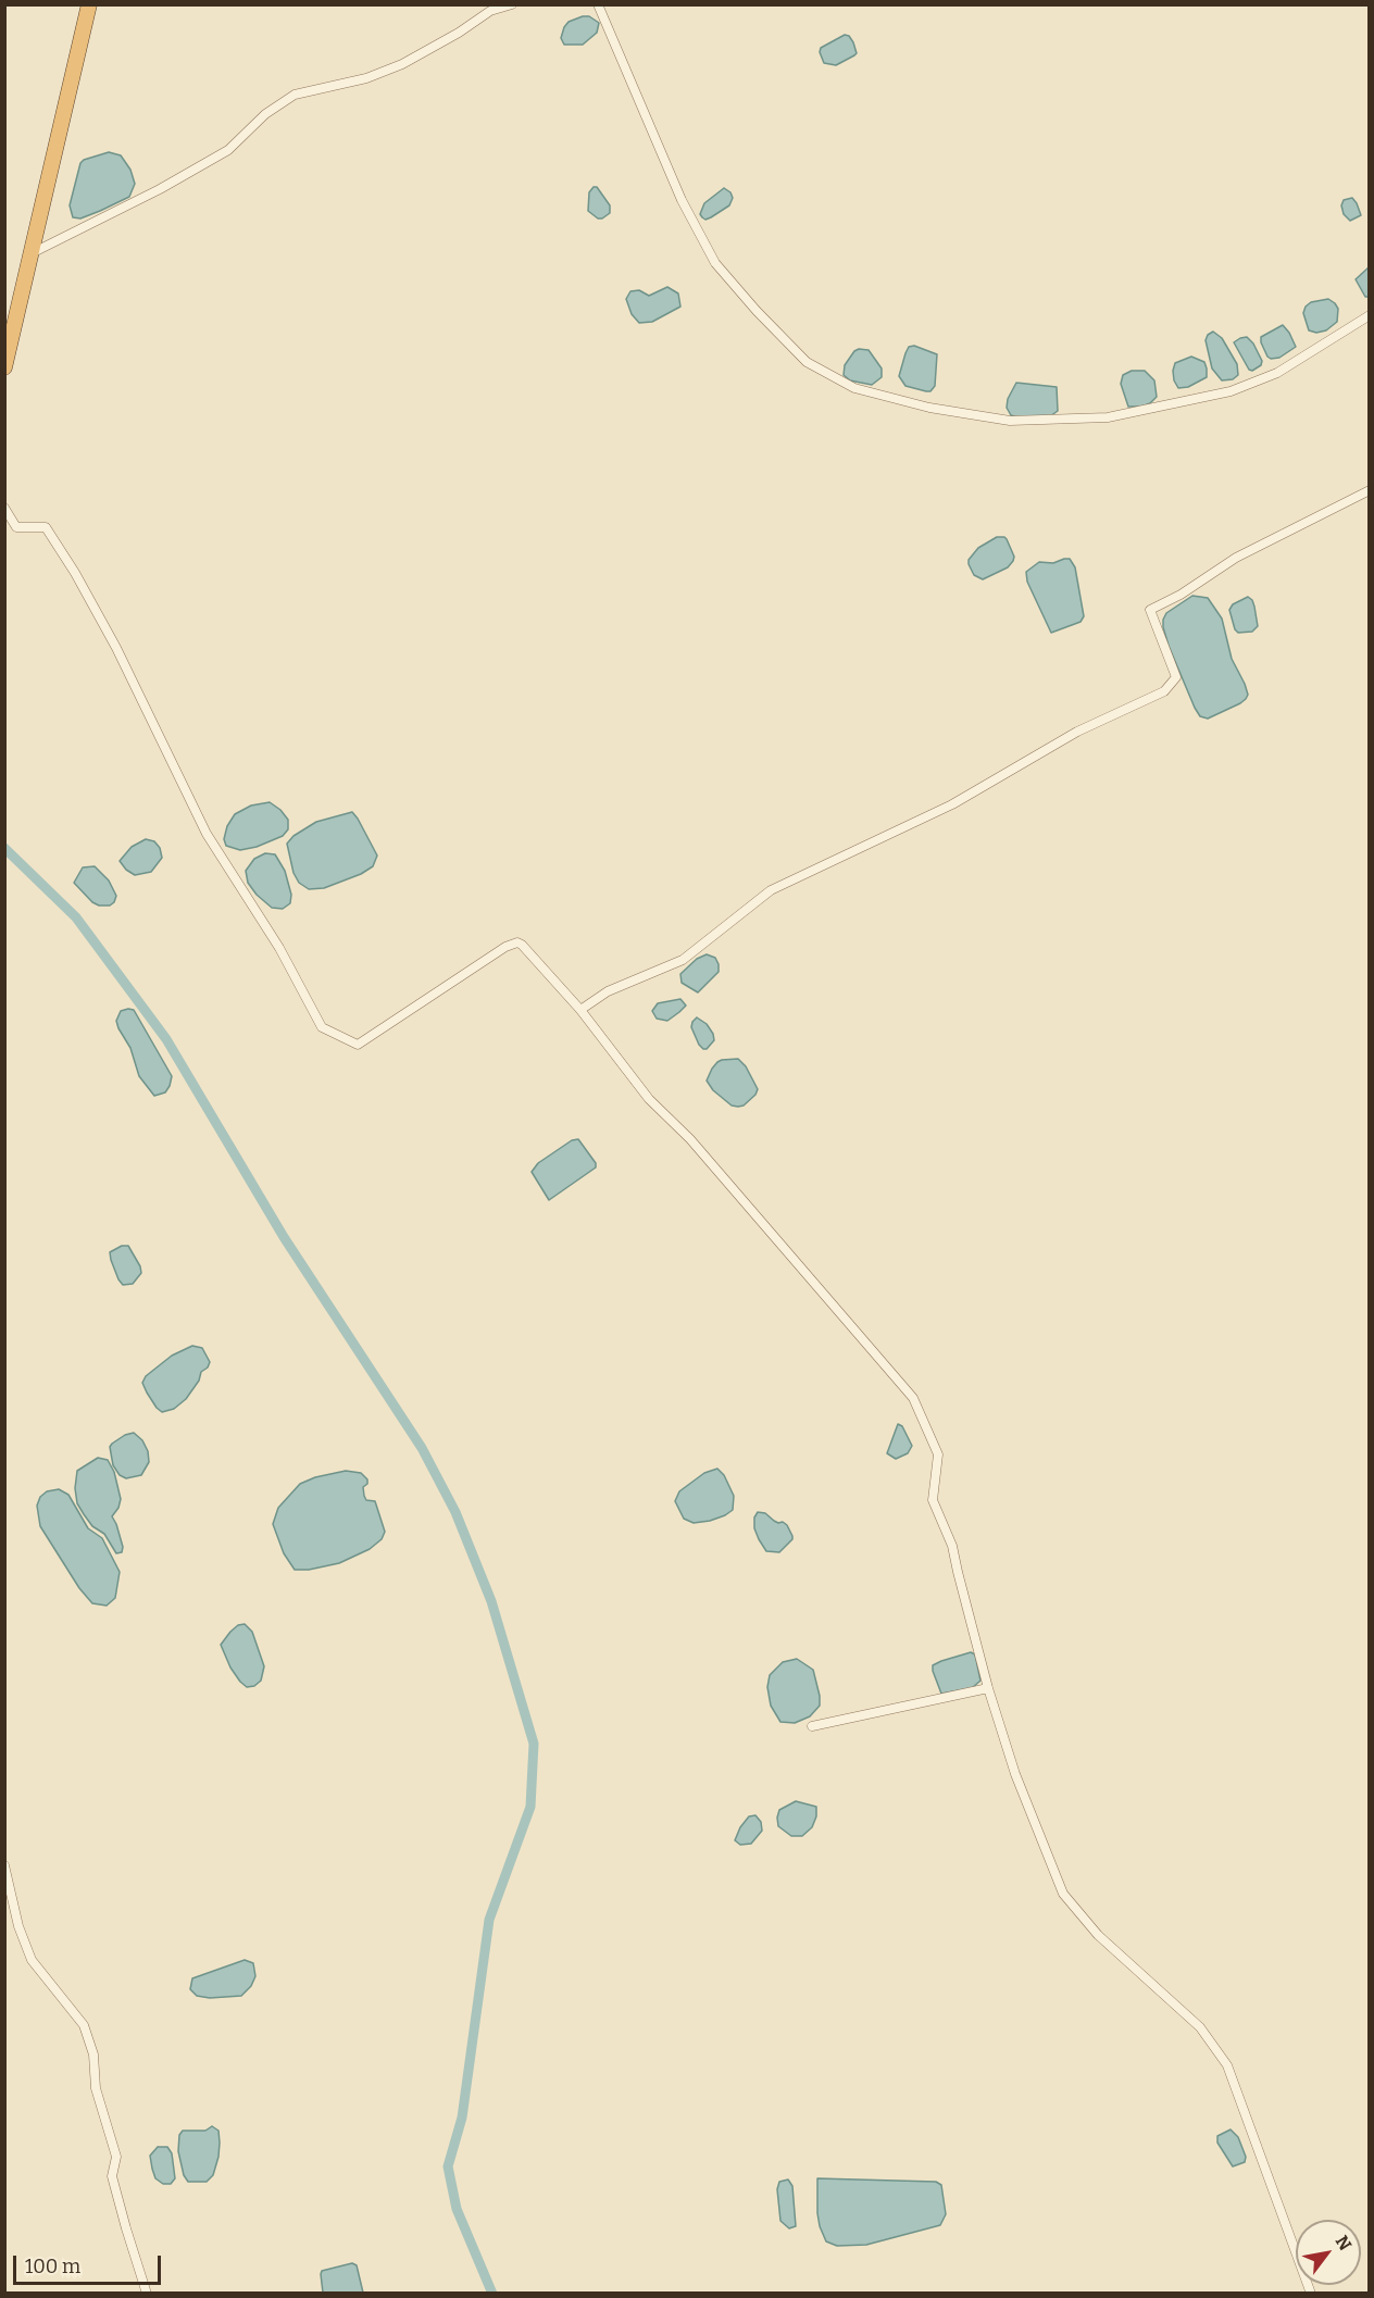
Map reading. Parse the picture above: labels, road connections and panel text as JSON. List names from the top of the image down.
{
  "scale_bar": "100 m",
  "north": "top right"
}
